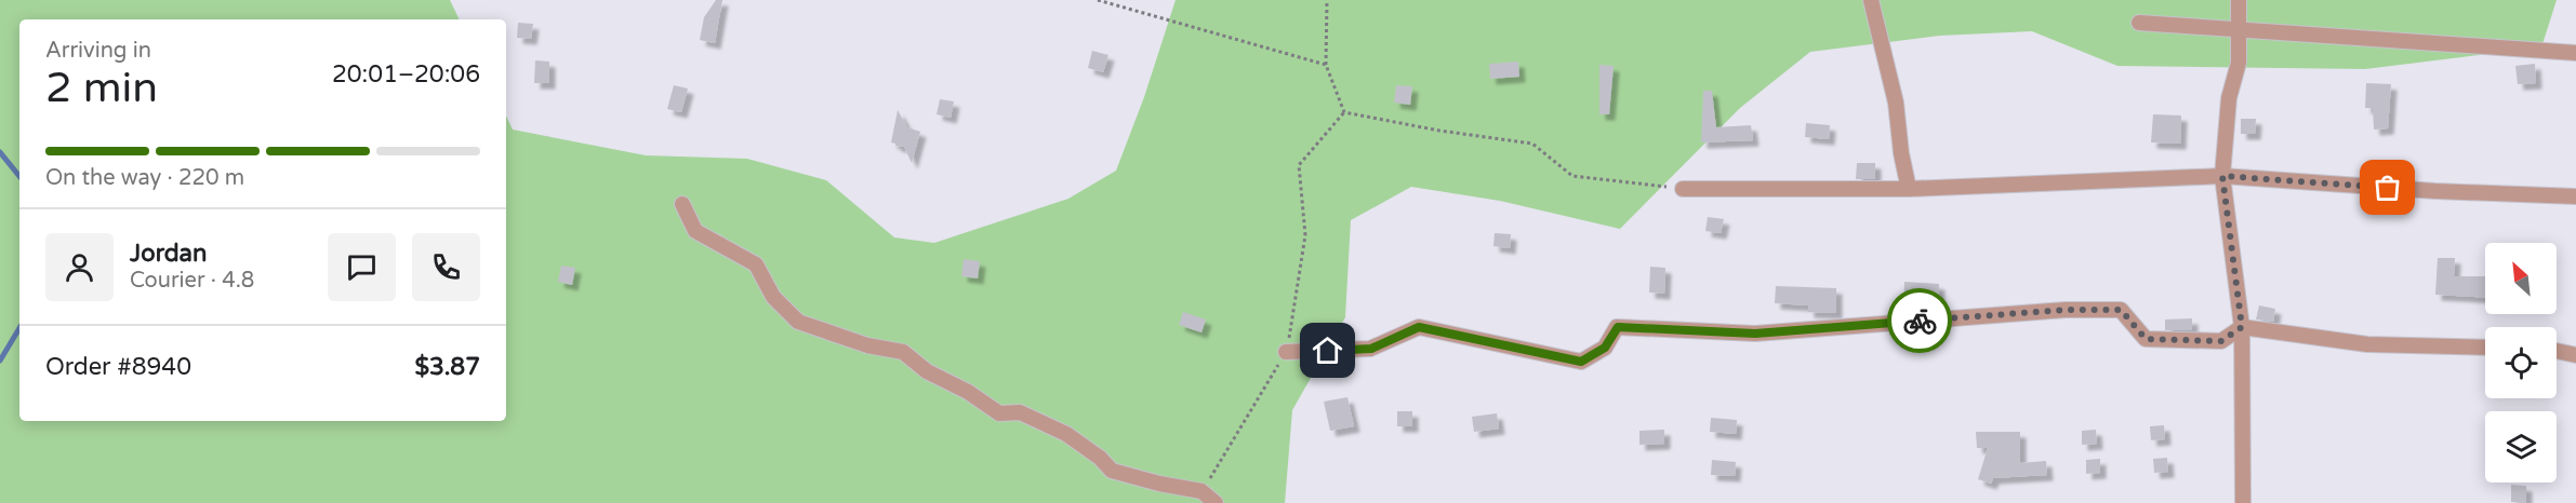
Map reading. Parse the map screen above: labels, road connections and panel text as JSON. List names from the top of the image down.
{
  "north": "top left",
  "page": {
    "heading": ["2 min", "Arriving in", "20:01–20:06"],
    "panel": [
      "Jordan",
      "Courier · 4.8",
      "Order #8940",
      "$3.87"
    ],
    "bar": "On the way · 220 m"
  }
}
